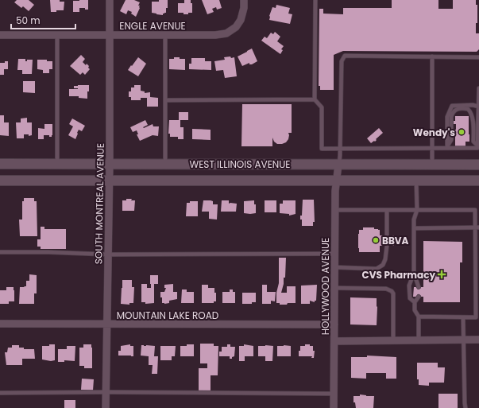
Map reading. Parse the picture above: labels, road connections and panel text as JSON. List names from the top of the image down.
{
  "streets": {
    "main road": ["WEST ILLINOIS AVENUE"],
    "street": [
      "ENGLE AVENUE",
      "SOUTH MONTREAL AVENUE",
      "HOLLYWOOD AVENUE",
      "MOUNTAIN LAKE ROAD"
    ]
  },
  "crossings": [
    ["ENGLE AVENUE", "SOUTH MONTREAL AVENUE"],
    ["WEST ILLINOIS AVENUE", "SOUTH MONTREAL AVENUE"],
    ["WEST ILLINOIS AVENUE", "HOLLYWOOD AVENUE"],
    ["SOUTH MONTREAL AVENUE", "MOUNTAIN LAKE ROAD"],
    ["HOLLYWOOD AVENUE", "MOUNTAIN LAKE ROAD"]
  ],
  "places": {
    "other": ["Wendy's", "BBVA"],
    "health": ["CVS Pharmacy"]
  },
  "scale_bar": "50 m"
}
